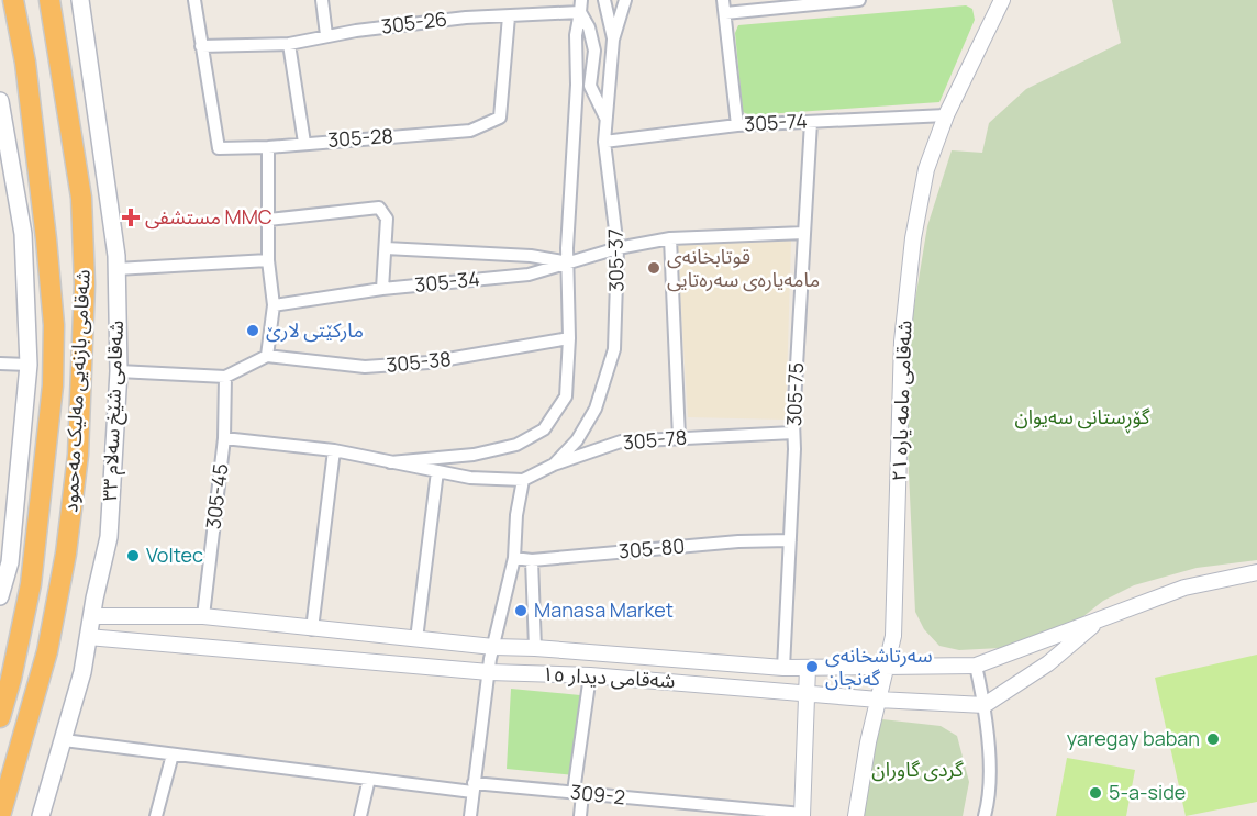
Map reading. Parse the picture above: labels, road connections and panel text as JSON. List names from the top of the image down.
{
  "streets": {
    "highway": ["شەقامی بازنەیی مەلیک مەحمود"],
    "main road": ["شەقامی شێخ سەلام ٣٣"],
    "street": [
      "305-26",
      "305-74",
      "305-28",
      "305-37",
      "305-34",
      "305-38",
      "305-75",
      "شەقامی مامە یارە ٢١",
      "305-78",
      "305-45",
      "305-80",
      "شەقامی دیدار ١٥",
      "309-2"
    ]
  },
  "crossings": [
    ["305-26", "305-28"],
    ["305-74", "305-37"],
    ["305-74", "305-75"],
    ["305-74", "شەقامی مامە یارە ٢١"],
    ["305-37", "305-34"],
    ["305-37", "305-78"],
    ["305-34", "305-75"],
    ["305-75", "305-78"],
    ["305-75", "305-80"],
    ["305-75", "شەقامی دیدار ١٥"],
    ["شەقامی مامە یارە ٢١", "شەقامی دیدار ١٥"],
    ["شەقامی شێخ سەلام ٣٣", "شەقامی دیدار ١٥"],
    ["شەقامی شێخ سەلام ٣٣", "309-2"],
    ["305-45", "شەقامی دیدار ١٥"]
  ],
  "parks": ["گۆڕستانی سەیوان", "گردی گاوران"],
  "places": {
    "health": ["مستشفى MMC"],
    "other": [
      "قوتابخانەی مامەیارەی سەرەتایی",
      "مارکێتی لارێ",
      "Voltec",
      "Manasa Market",
      "سەرتاشخانەی گەنجان",
      "yaregay baban",
      "5-a-side"
    ]
  }
}
